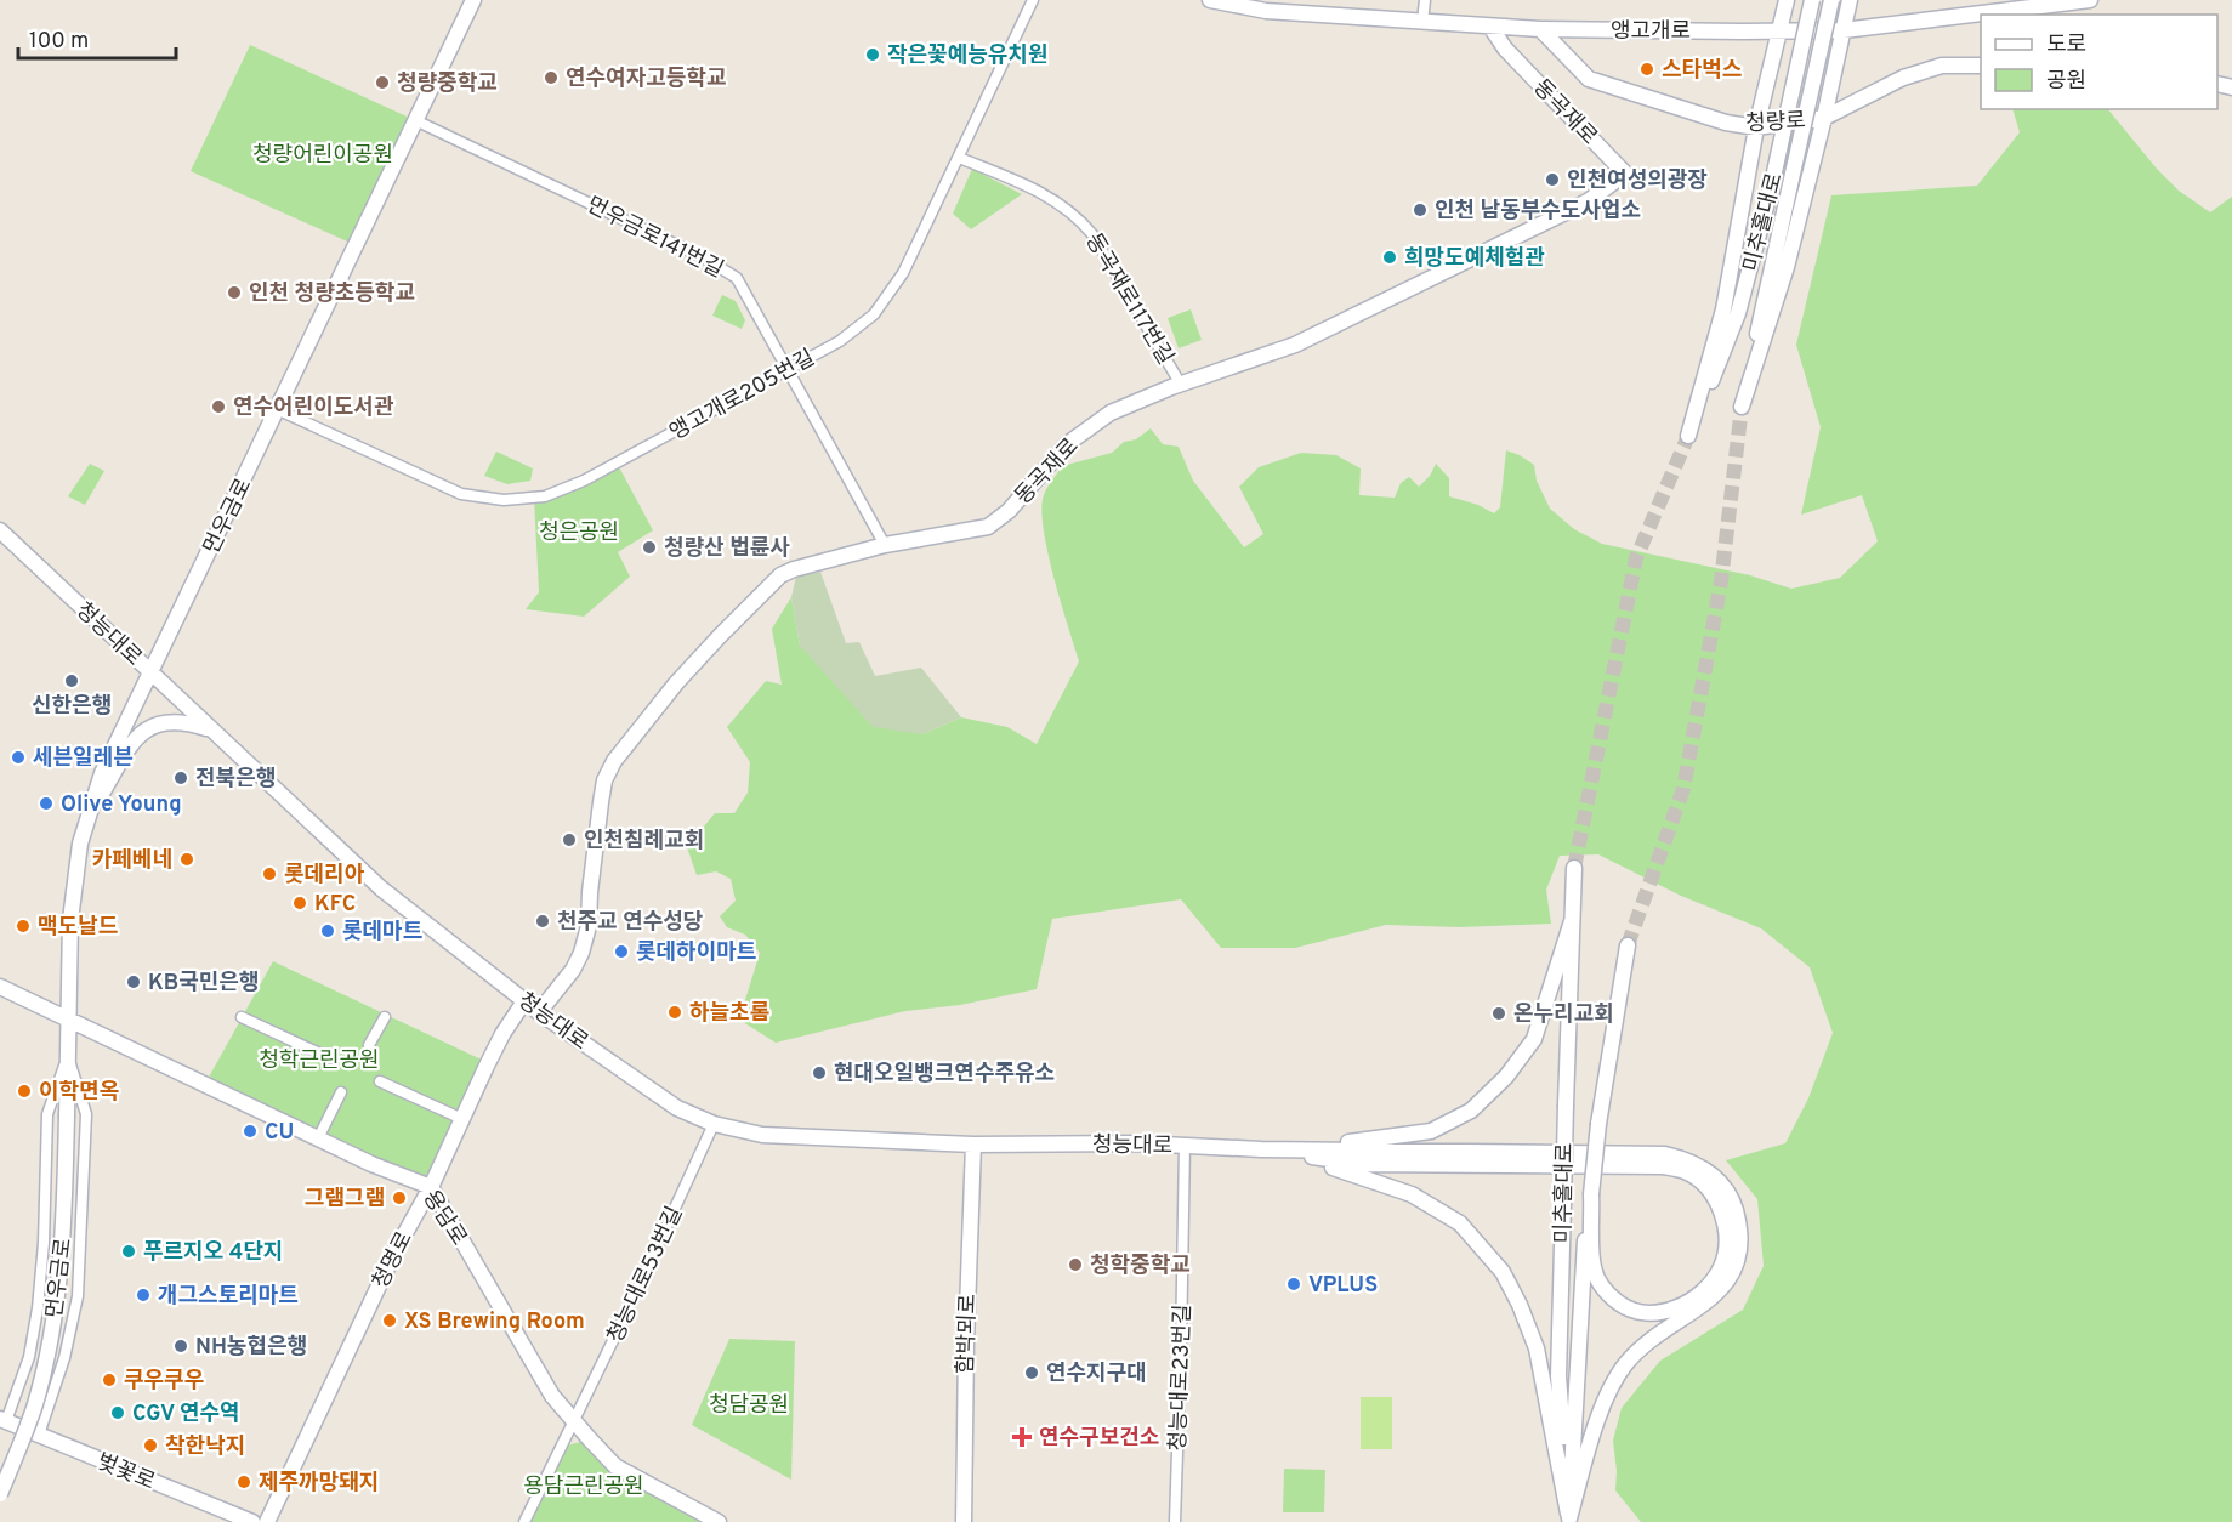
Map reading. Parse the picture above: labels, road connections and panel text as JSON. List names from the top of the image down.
{
  "streets": {
    "main road": [
      "앵고개로",
      "동곡재로",
      "청량로",
      "미추홀대로",
      "먼우금로",
      "청능대로",
      "용담로",
      "청명로",
      "함박뫼로",
      "벚꽃로"
    ],
    "street": [
      "먼우금로141번길",
      "동곡재로117번길",
      "앵고개로205번길",
      "청능대로53번길",
      "청능대로23번길"
    ]
  },
  "crossings": [
    ["앵고개로", "동곡재로"],
    ["앵고개로", "청량로"],
    ["동곡재로", "먼우금로141번길"],
    ["동곡재로", "동곡재로117번길"],
    ["동곡재로", "청능대로"],
    ["청량로", "미추홀대로"],
    ["먼우금로141번길", "앵고개로205번길"],
    ["먼우금로141번길", "먼우금로"],
    ["동곡재로117번길", "앵고개로205번길"],
    ["앵고개로205번길", "먼우금로"],
    ["먼우금로", "청능대로"],
    ["먼우금로", "용담로"],
    ["먼우금로", "벚꽃로"],
    ["청능대로", "청명로"],
    ["청능대로", "청능대로53번길"],
    ["청능대로", "함박뫼로"],
    ["청능대로", "청능대로23번길"],
    ["용담로", "청명로"],
    ["용담로", "청능대로53번길"]
  ],
  "parks": [
    "청량어린이공원",
    "청은공원",
    "청학근린공원",
    "청담공원",
    "용담근린공원"
  ],
  "places": {
    "other": [
      "작은꽃예능유치원",
      "스타벅스",
      "연수여자고등학교",
      "청량중학교",
      "인천여성의광장",
      "인천 남동부수도사업소",
      "희망도예체험관",
      "인천 청량초등학교",
      "연수어린이도서관",
      "청량산 법륜사",
      "신한은행",
      "세븐일레븐",
      "전북은행",
      "Olive Young",
      "인천침례교회",
      "카페베네",
      "롯데리아",
      "KFC",
      "천주교 연수성당",
      "맥도날드",
      "롯데마트",
      "롯데하이마트",
      "KB국민은행",
      "하늘초롬",
      "온누리교회",
      "현대오일뱅크연수주유소",
      "이학면옥",
      "CU",
      "그램그램",
      "푸르지오 4단지",
      "청학중학교",
      "VPLUS",
      "개그스토리마트",
      "XS Brewing Room",
      "NH농협은행",
      "연수지구대",
      "쿠우쿠우",
      "CGV 연수역",
      "착한낙지",
      "제주까망돼지"
    ],
    "health": ["연수구보건소"]
  },
  "legend": ["도로", "공원"],
  "scale_bar": "100 m"
}
